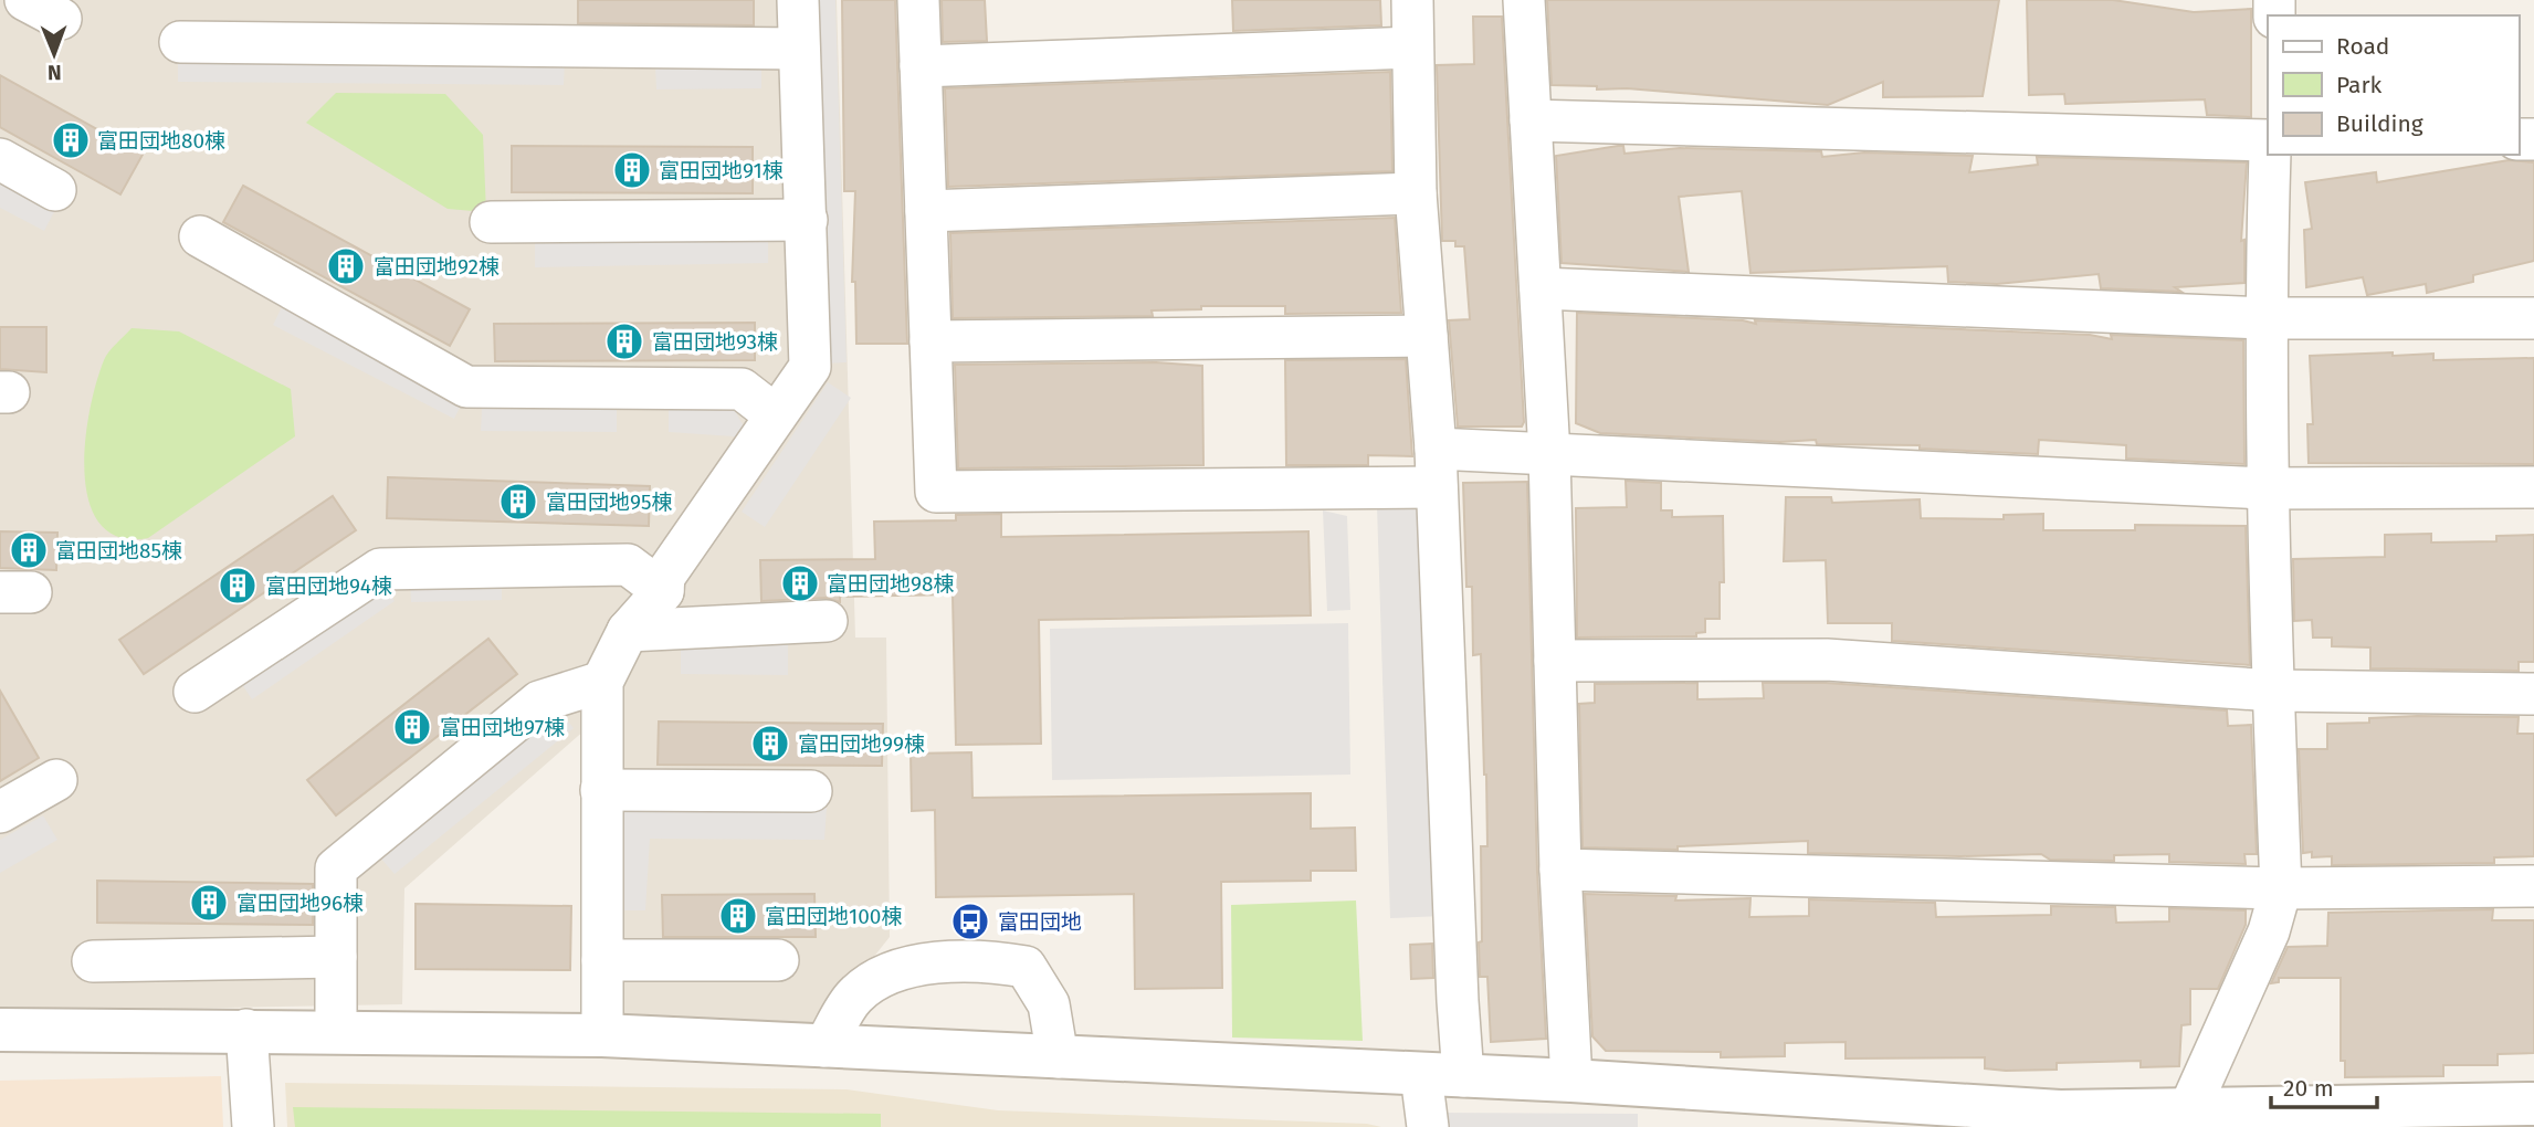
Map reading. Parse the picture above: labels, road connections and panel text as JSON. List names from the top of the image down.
{
  "places": {
    "building": [
      "富田団地80棟",
      "富田団地91棟",
      "富田団地92棟",
      "富田団地93棟",
      "富田団地95棟",
      "富田団地85棟",
      "富田団地98棟",
      "富田団地94棟",
      "富田団地97棟",
      "富田団地99棟",
      "富田団地96棟",
      "富田団地100棟"
    ],
    "bus stop": ["富田団地"]
  },
  "legend": ["Road", "Park", "Building"],
  "scale_bar": "20 m",
  "north": "bottom"
}
